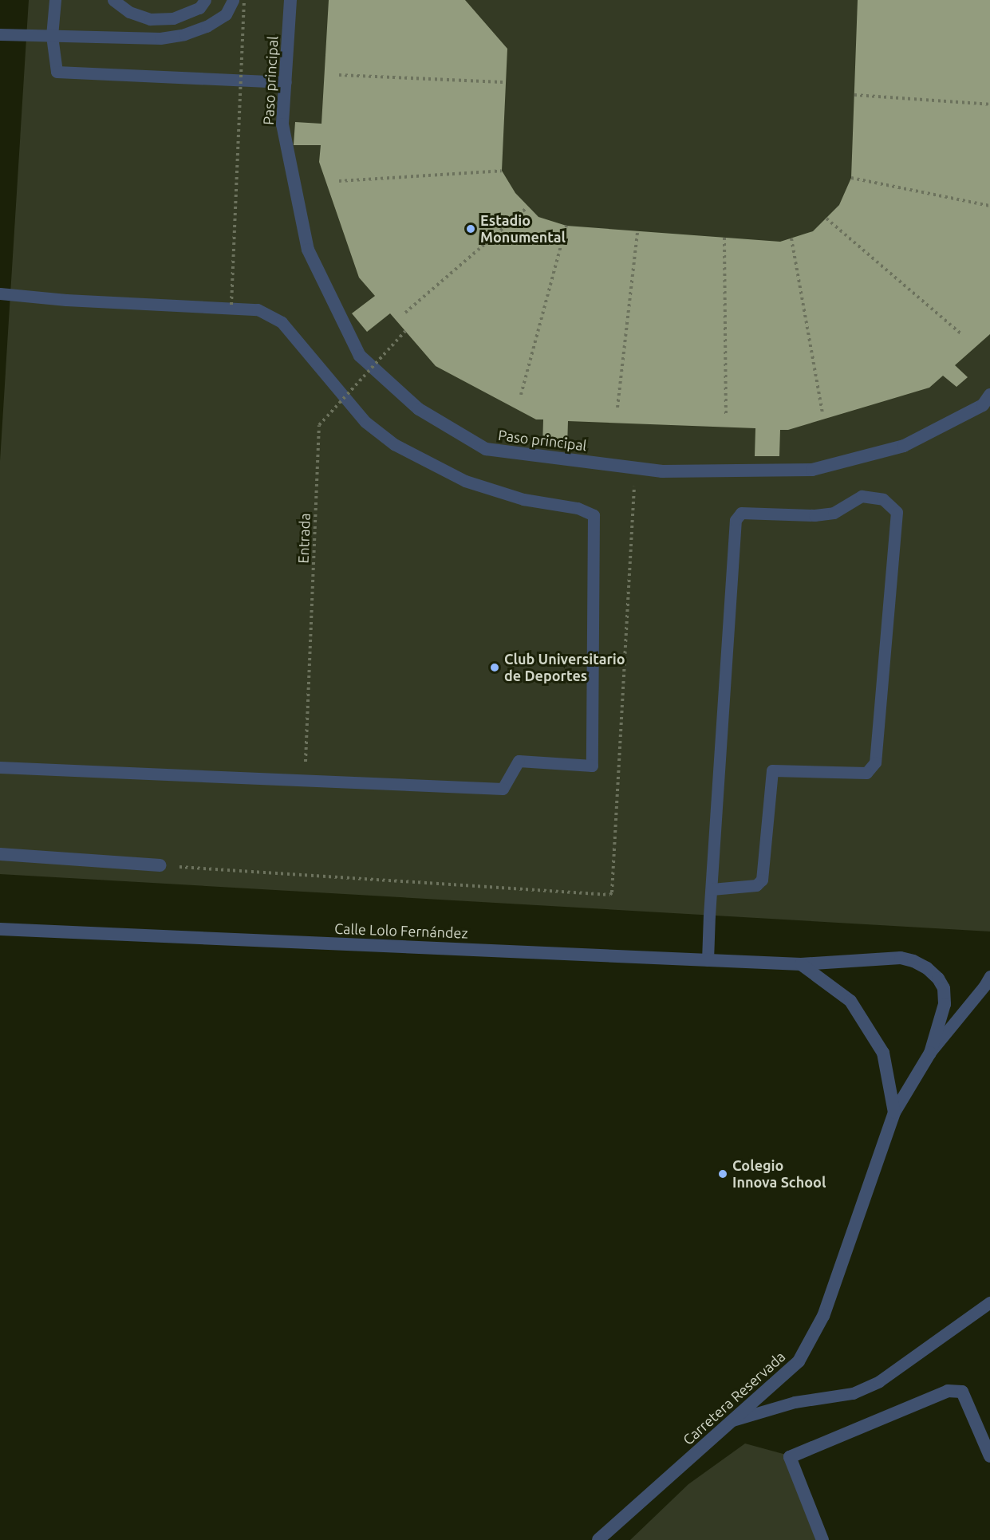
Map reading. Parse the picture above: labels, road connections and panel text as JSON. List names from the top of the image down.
{
  "streets": {
    "street": ["Paso principal", "Calle Lolo Fernández", "Carretera Reservada"],
    "path": ["Entrada"]
  },
  "crossings": [
    ["Calle Lolo Fernández", "Carretera Reservada"]
  ],
  "places": ["Estadio Monumental", "Club Universitario de Deportes", "Colegio Innova School"]
}
